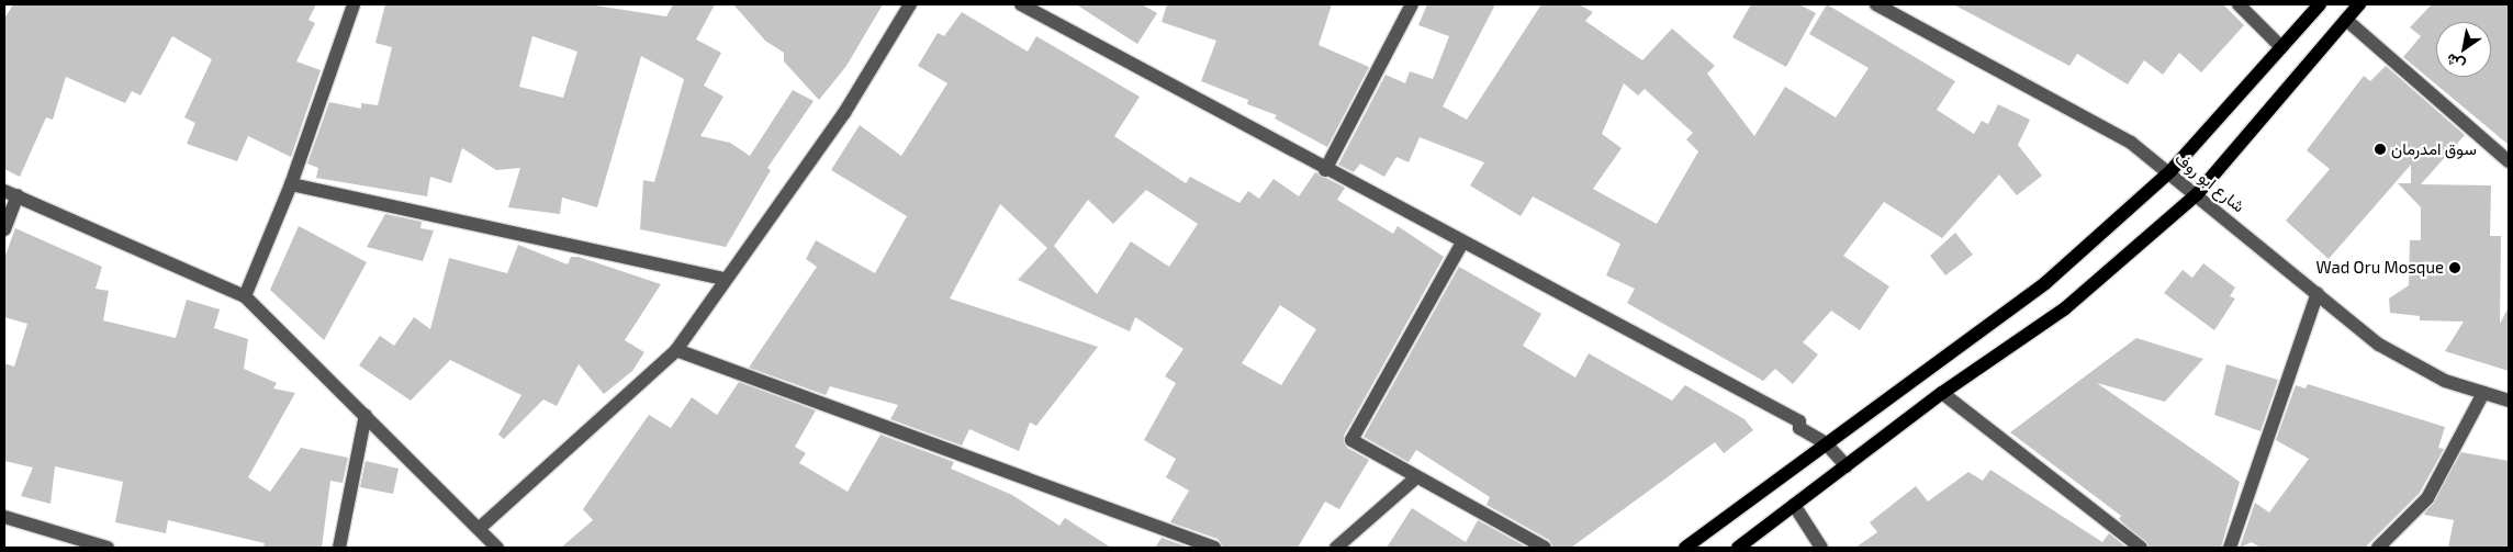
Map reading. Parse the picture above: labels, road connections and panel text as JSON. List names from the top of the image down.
{
  "streets": {
    "street": ["شارع ابو روف"]
  },
  "places": ["سوق امدرمان", "Wad Oru Mosque"],
  "north": "bottom left"
}
